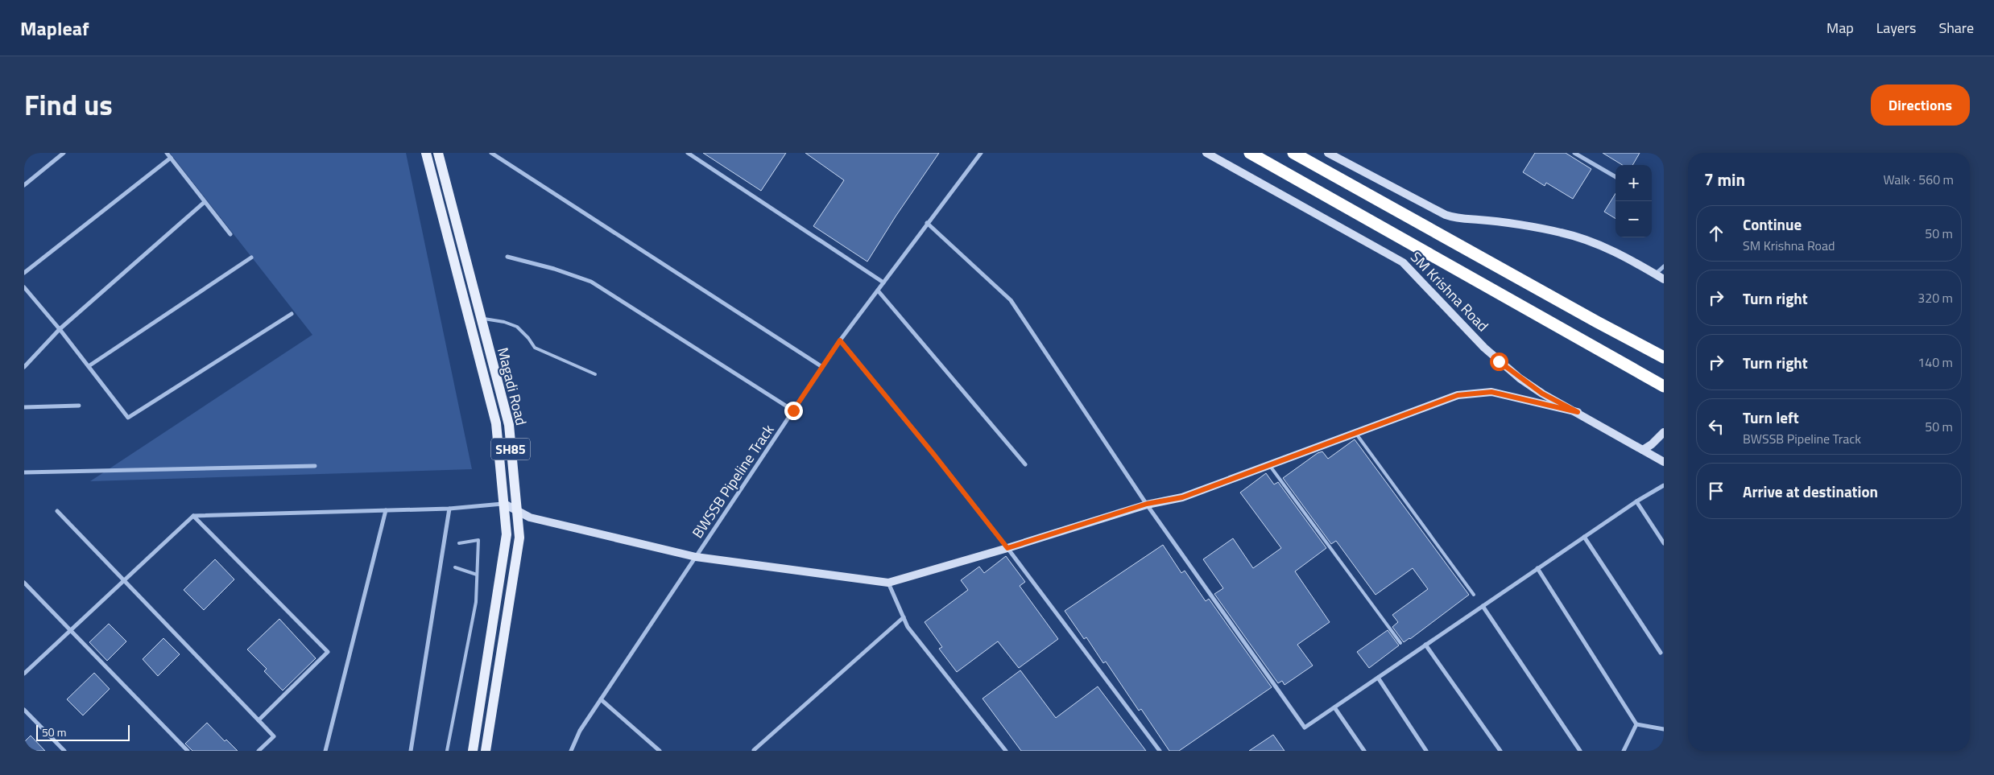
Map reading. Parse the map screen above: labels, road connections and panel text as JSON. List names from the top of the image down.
{
  "streets": {
    "highway": ["SM Krishna Road"],
    "main road": ["Magadi Road", "SH85"],
    "street": ["BWSSB Pipeline Track"]
  },
  "scale_bar": "50 m",
  "page": {
    "header": "Mapleaf",
    "nav": ["Map", "Layers", "Share"],
    "title": "Find us",
    "buttons": "Directions",
    "heading": ["7 min", "Walk · 560 m"],
    "map_buttons": ["+", "−"],
    "list": [
      ["Continue", "SM Krishna Road", "50 m"],
      ["Turn right", "320 m"],
      ["Turn right", "140 m"],
      ["Turn left", "BWSSB Pipeline Track", "50 m"],
      "Arrive at destination"
    ],
    "scale": "50 m"
  }
}
